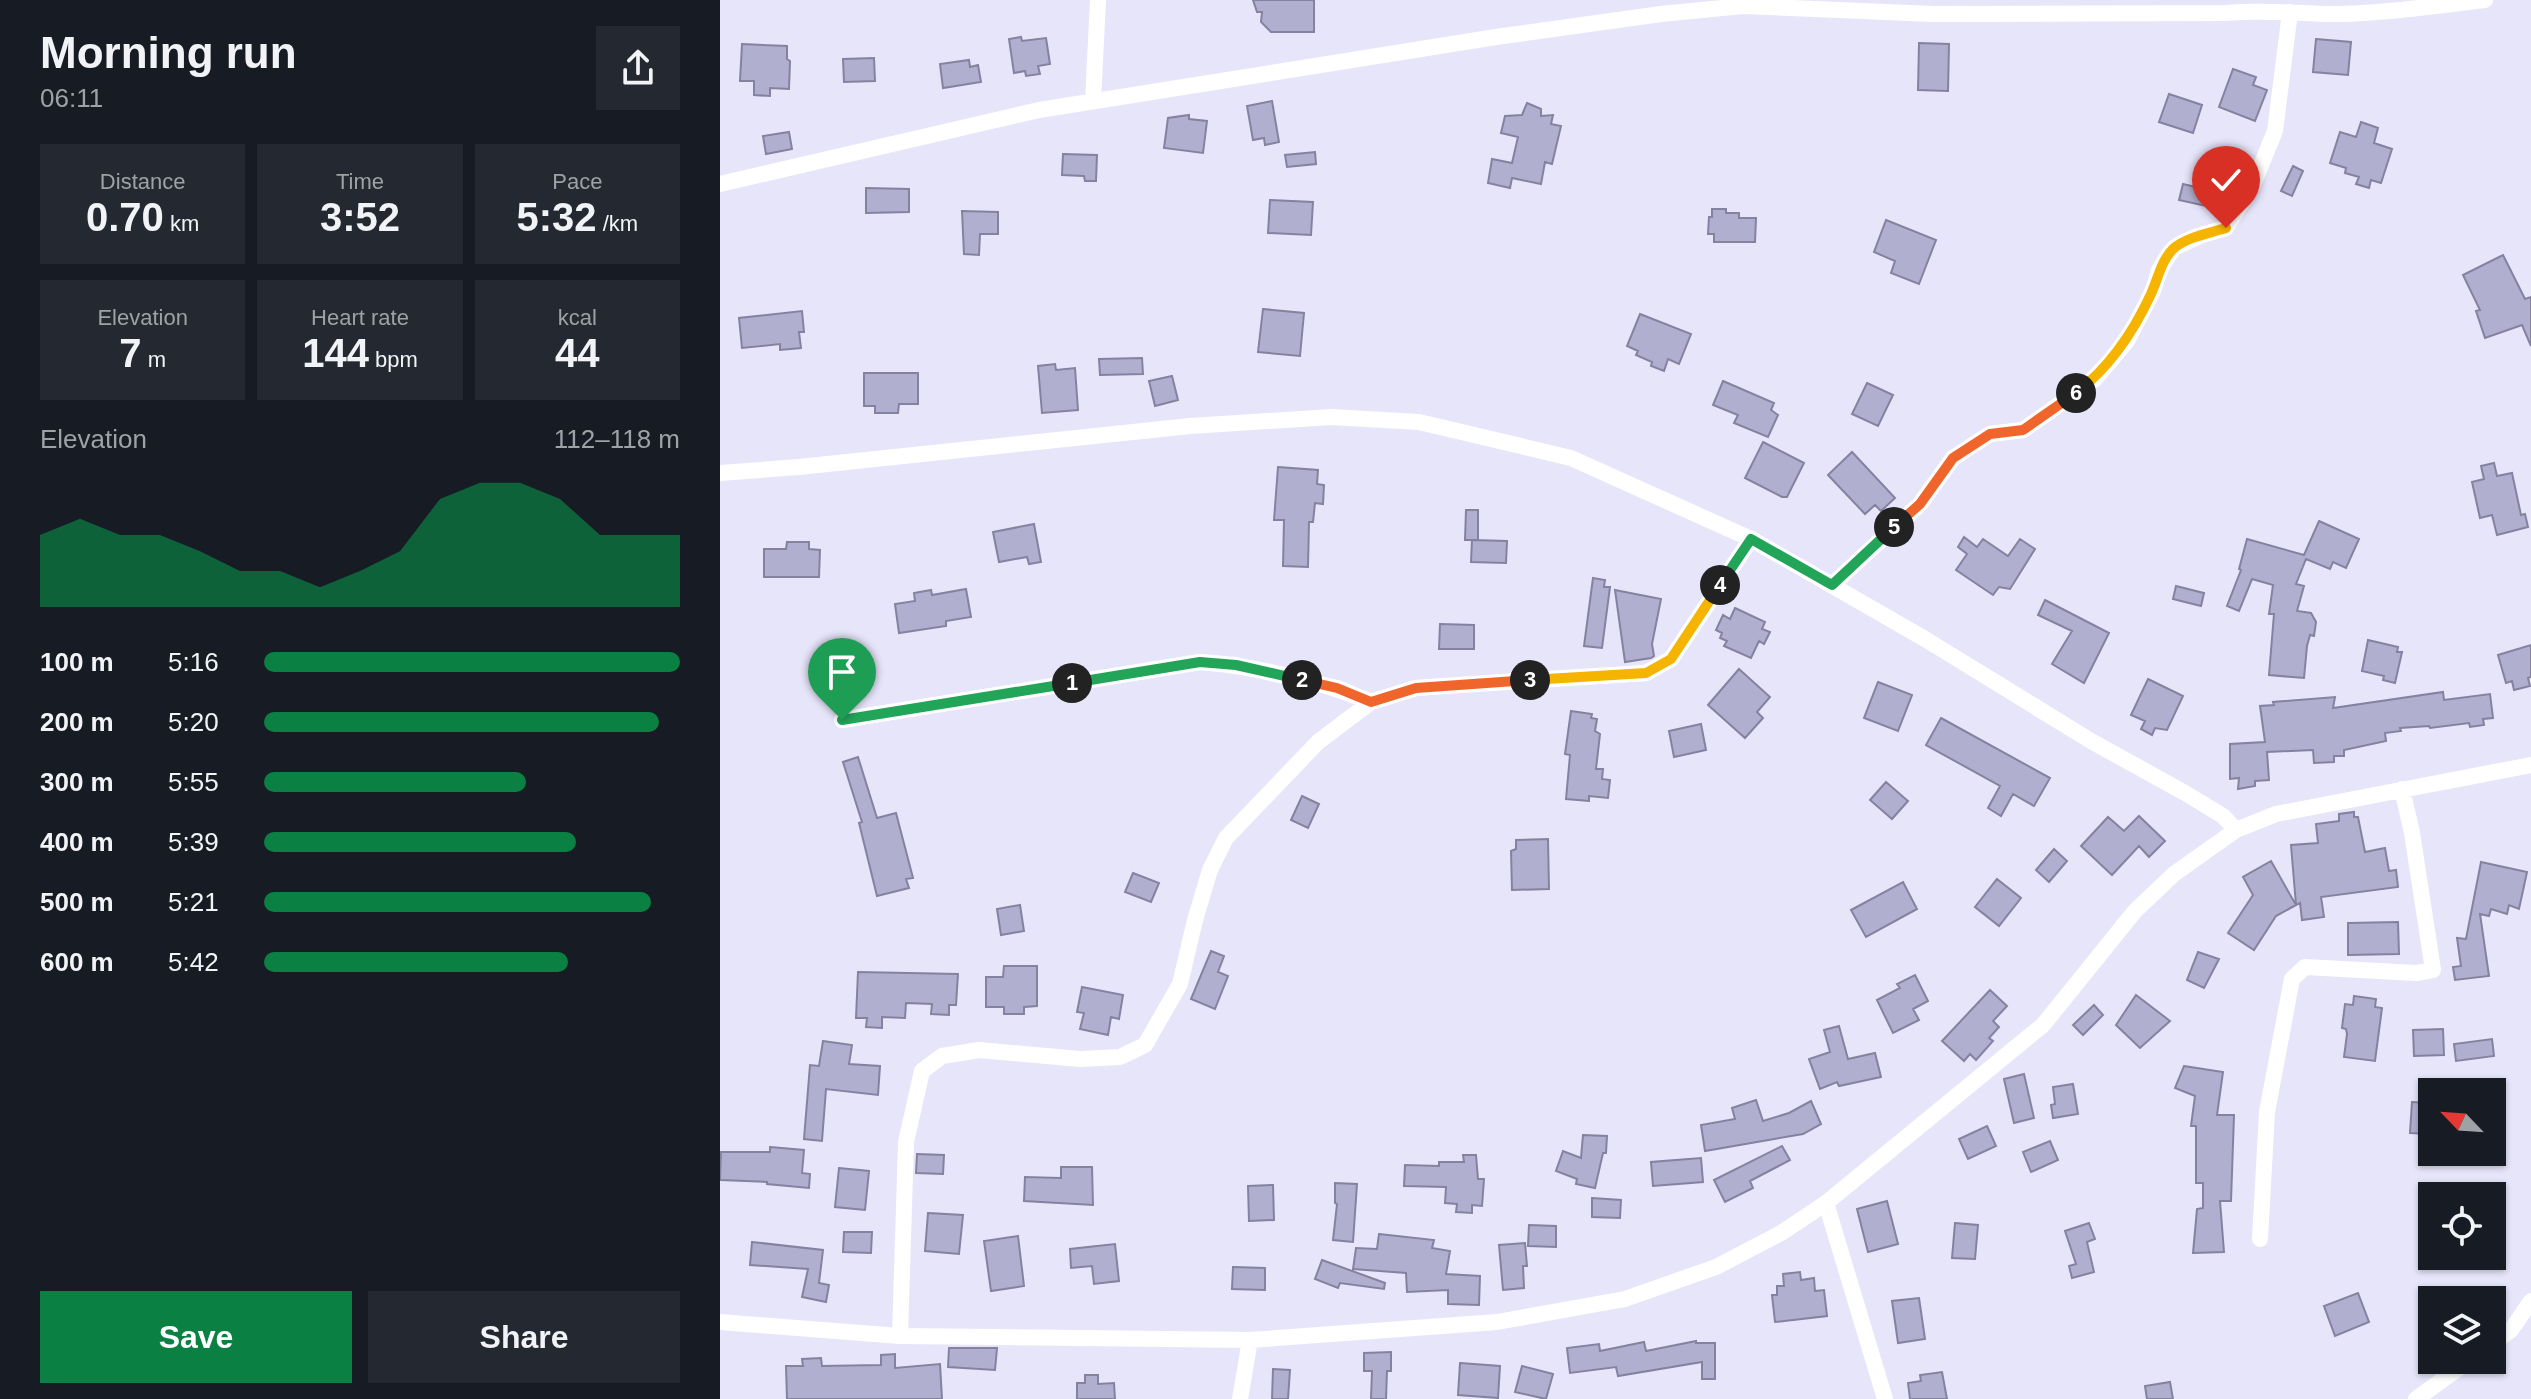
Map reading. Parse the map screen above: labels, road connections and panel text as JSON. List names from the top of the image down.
{
  "north": "top left",
  "page": {
    "heading": ["Morning run", "06:11"],
    "stats": [
      ["Distance", "0.70 km"],
      ["Time", "3:52"],
      ["Pace", "5:32 /km"],
      ["Elevation", "7 m"],
      ["Heart rate", "144 bpm"],
      ["kcal", "44"]
    ],
    "pins": [
      "6",
      "5",
      "4",
      "2",
      "3",
      "1"
    ],
    "chart": ["Elevation", "112–118 m"],
    "list": [
      {
        "name": "100 m",
        "note": "5:16"
      },
      {
        "name": "200 m",
        "note": "5:20"
      },
      {
        "name": "300 m",
        "note": "5:55"
      },
      {
        "name": "400 m",
        "note": "5:39"
      },
      {
        "name": "500 m",
        "note": "5:21"
      },
      {
        "name": "600 m",
        "note": "5:42"
      }
    ],
    "buttons": ["Save", "Share"]
  }
}
